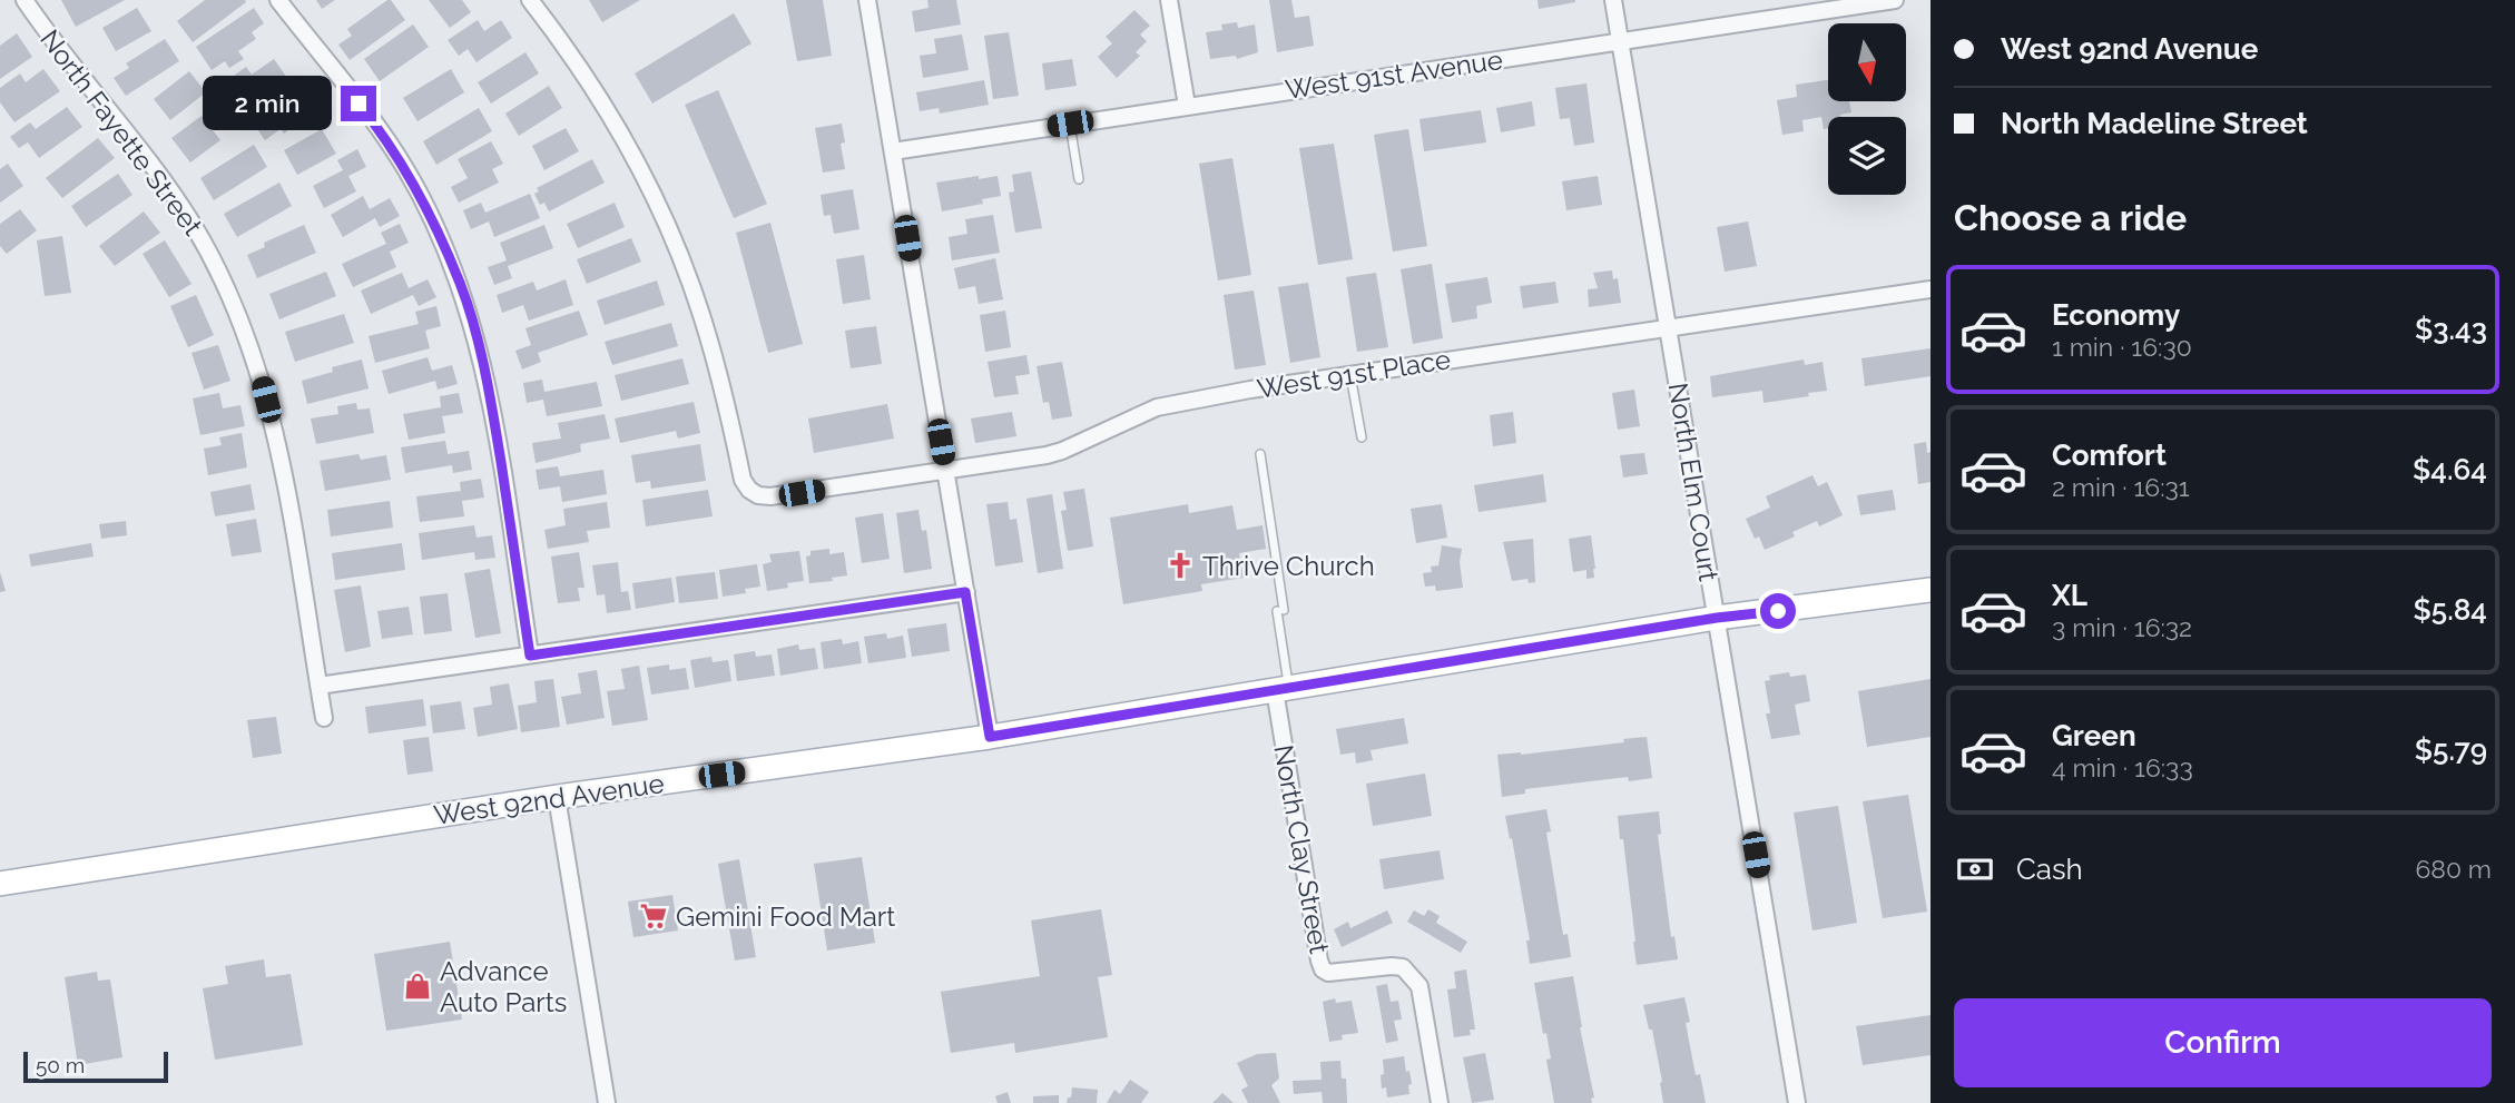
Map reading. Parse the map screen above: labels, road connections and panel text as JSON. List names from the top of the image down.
{
  "streets": {
    "main road": ["West 92nd Avenue"],
    "street": [
      "West 91st Avenue",
      "North Fayette Street",
      "West 91st Place",
      "North Elm Court",
      "North Clay Street"
    ]
  },
  "crossings": [
    ["West 91st Avenue", "North Elm Court"],
    ["West 91st Place", "North Elm Court"],
    ["North Elm Court", "West 92nd Avenue"],
    ["West 92nd Avenue", "North Clay Street"]
  ],
  "places": {
    "church": ["Thrive Church"],
    "supermarket": ["Gemini Food Mart"],
    "shop": ["Advance Auto Parts"]
  },
  "scale_bar": "50 m",
  "north": "bottom",
  "page": {
    "banner": ["West 92nd Avenue", "North Madeline Street"],
    "bubble": "2 min",
    "heading": "Choose a ride",
    "list": [
      {
        "name": "Economy",
        "note": "1 min · 16:30",
        "value": "$3.43"
      },
      {
        "name": "Comfort",
        "note": "2 min · 16:31",
        "value": "$4.64"
      },
      {
        "name": "XL",
        "note": "3 min · 16:32",
        "value": "$5.84"
      },
      {
        "name": "Green",
        "note": "4 min · 16:33",
        "value": "$5.79"
      }
    ],
    "pay": ["Cash", "680 m"],
    "buttons": "Confirm",
    "scale": "50 m"
  }
}
